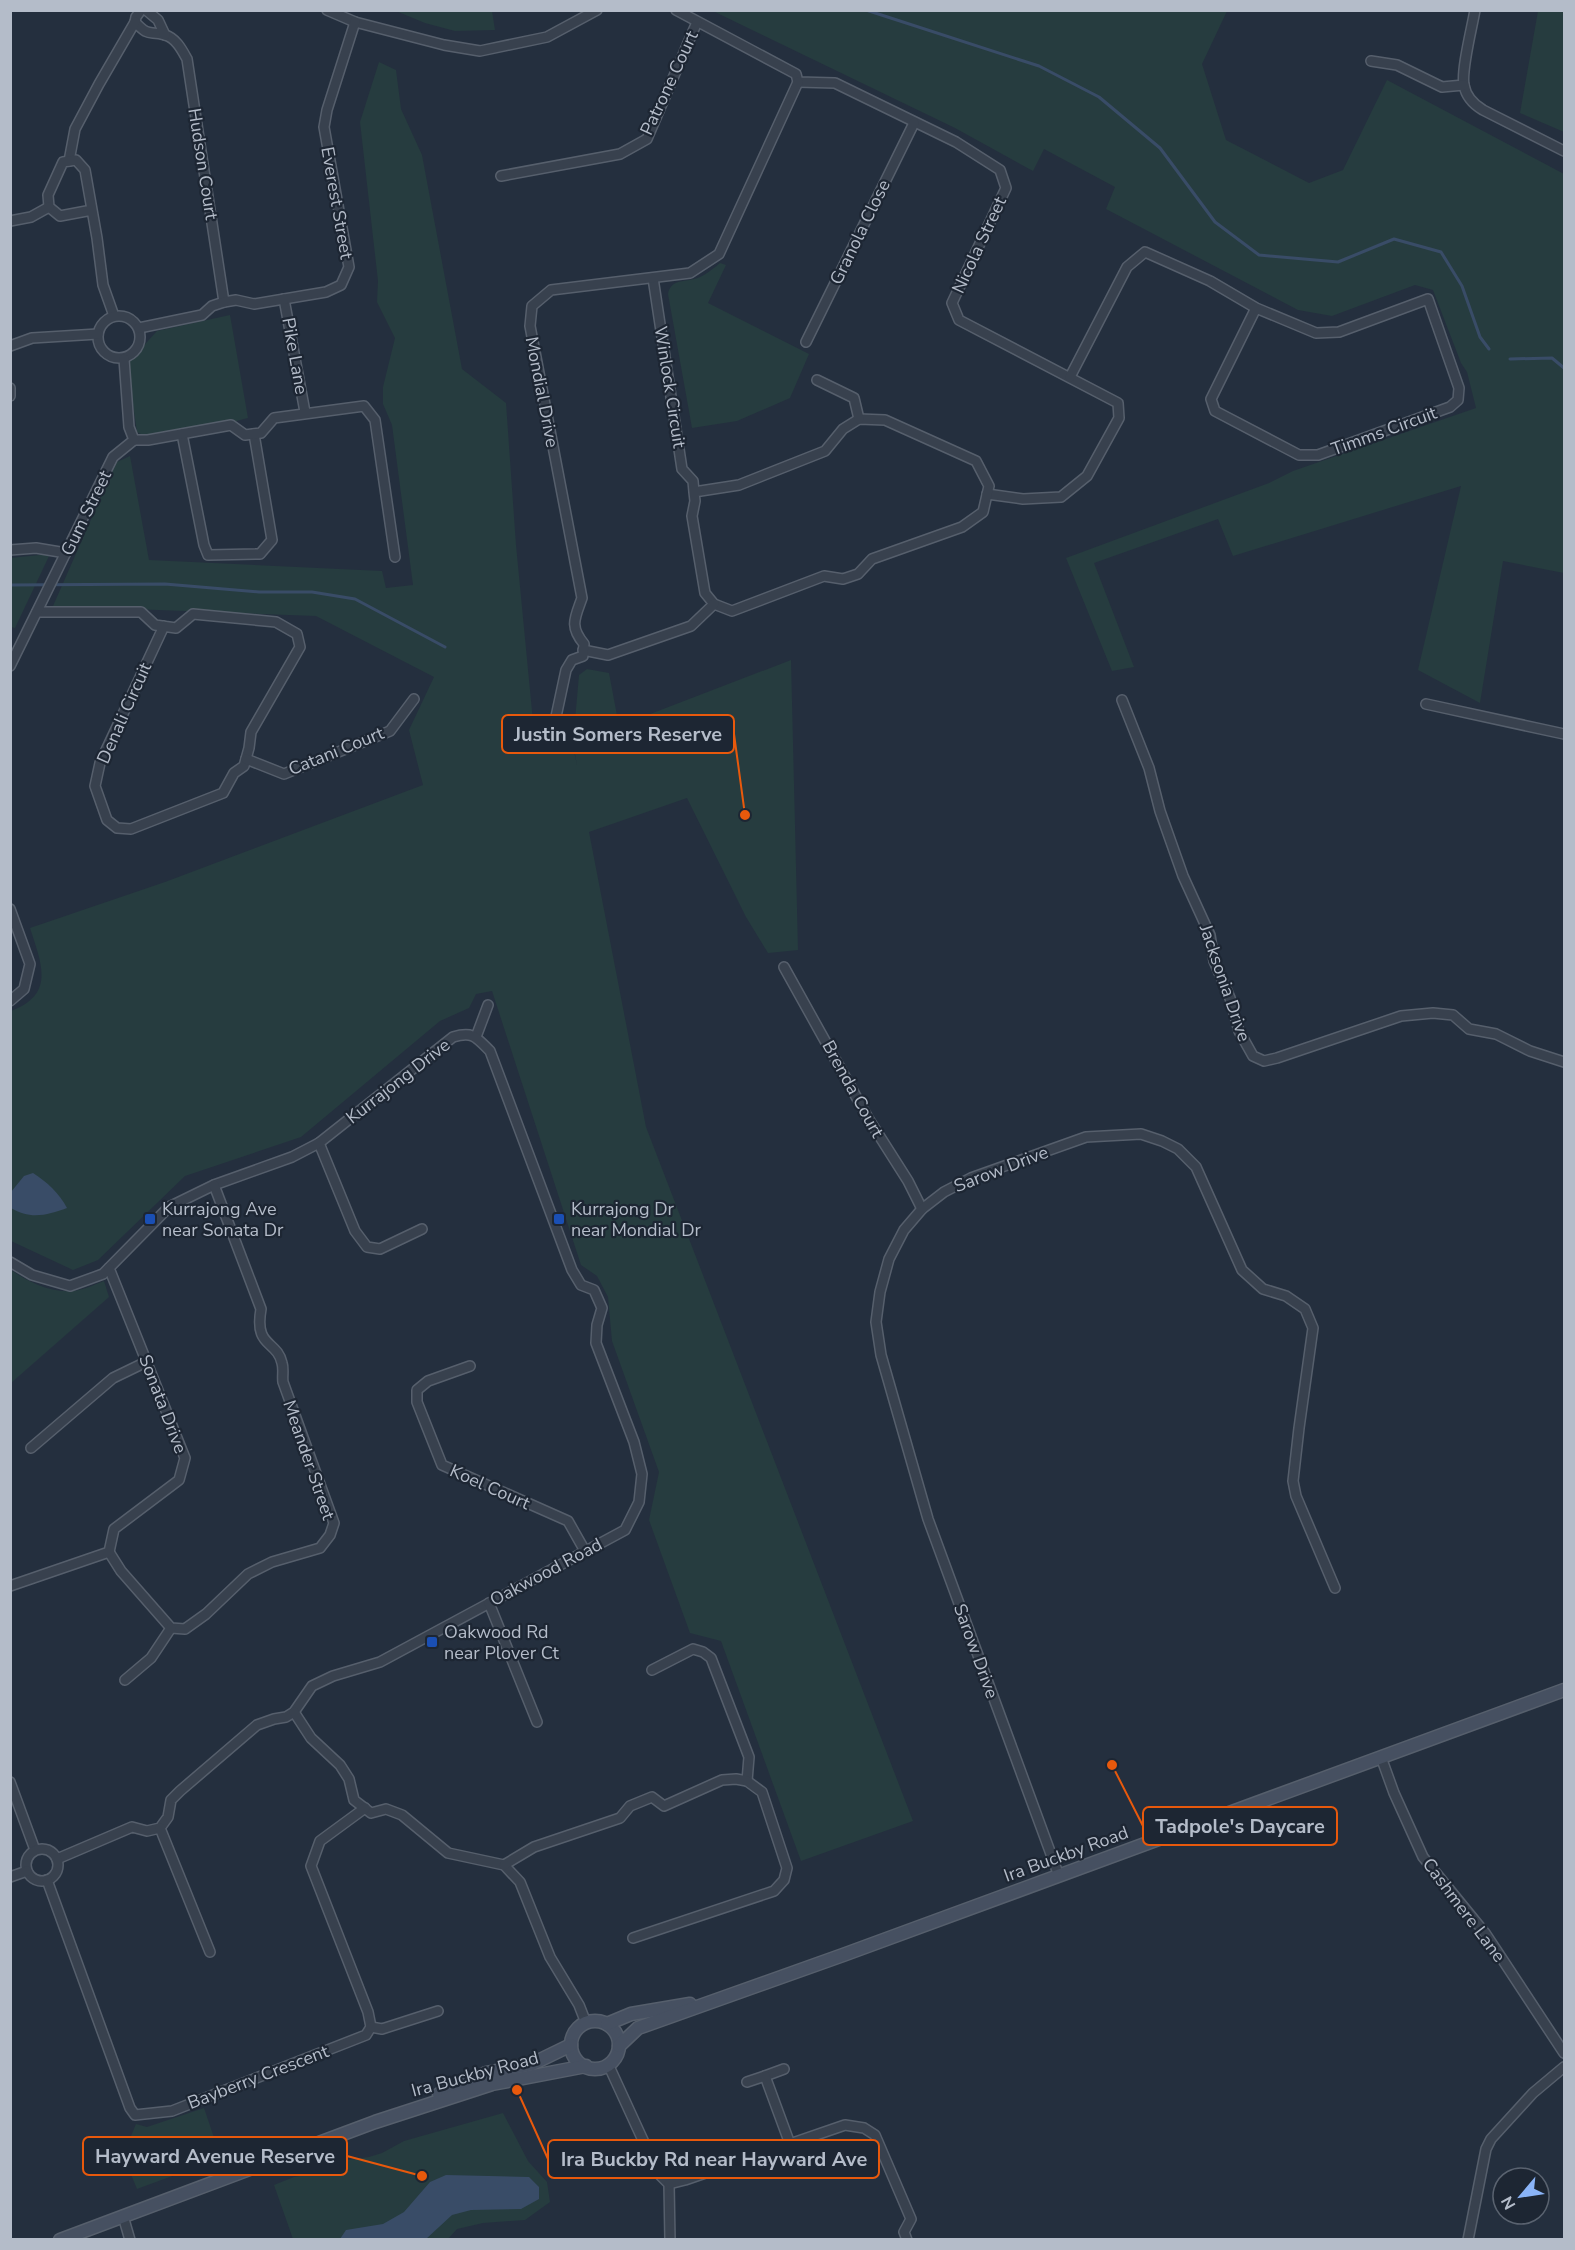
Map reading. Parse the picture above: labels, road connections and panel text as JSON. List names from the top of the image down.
{
  "streets": {
    "street": [
      "Patrone Court",
      "Hudson Court",
      "Everest Street",
      "Granola Close",
      "Nicola Street",
      "Pike Lane",
      "Winlock Circuit",
      "Mondial Drive",
      "Timms Circuit",
      "Gum Street",
      "Denali Circuit",
      "Catani Court",
      "Jacksonia Drive",
      "Kurrajong Drive",
      "Brenda Court",
      "Sarow Drive",
      "Sonata Drive",
      "Meander Street",
      "Koel Court",
      "Oakwood Road",
      "Ira Buckby Road",
      "Cashmere Lane",
      "Bayberry Crescent"
    ]
  },
  "crossings": [
    ["Hudson Court", "Everest Street"],
    ["Everest Street", "Pike Lane"],
    ["Granola Close", "Nicola Street"],
    ["Nicola Street", "Mondial Drive"],
    ["Nicola Street", "Timms Circuit"],
    ["Winlock Circuit", "Mondial Drive"],
    ["Denali Circuit", "Catani Court"],
    ["Kurrajong Drive", "Sonata Drive"],
    ["Kurrajong Drive", "Meander Street"],
    ["Kurrajong Drive", "Oakwood Road"],
    ["Brenda Court", "Sarow Drive"],
    ["Sarow Drive", "Ira Buckby Road"],
    ["Koel Court", "Oakwood Road"],
    ["Ira Buckby Road", "Cashmere Lane"]
  ],
  "places": {
    "other": [
      "Justin Somers Reserve",
      "Tadpole's Daycare",
      "Ira Buckby Rd near Hayward Ave",
      "Hayward Avenue Reserve"
    ],
    "transit": ["Kurrajong Ave near Sonata Dr", "Kurrajong Dr near Mondial Dr", "Oakwood Rd near Plover Ct"]
  },
  "north": "bottom left"
}
